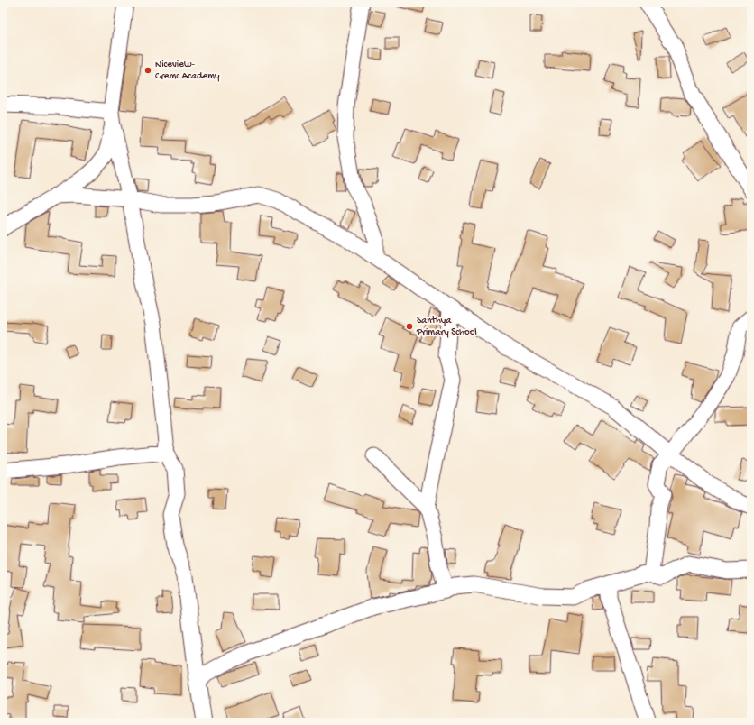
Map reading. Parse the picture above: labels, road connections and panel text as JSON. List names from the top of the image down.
{
  "places": ["Niceview- Cremc Academy", "Santhya Primary School"]
}
